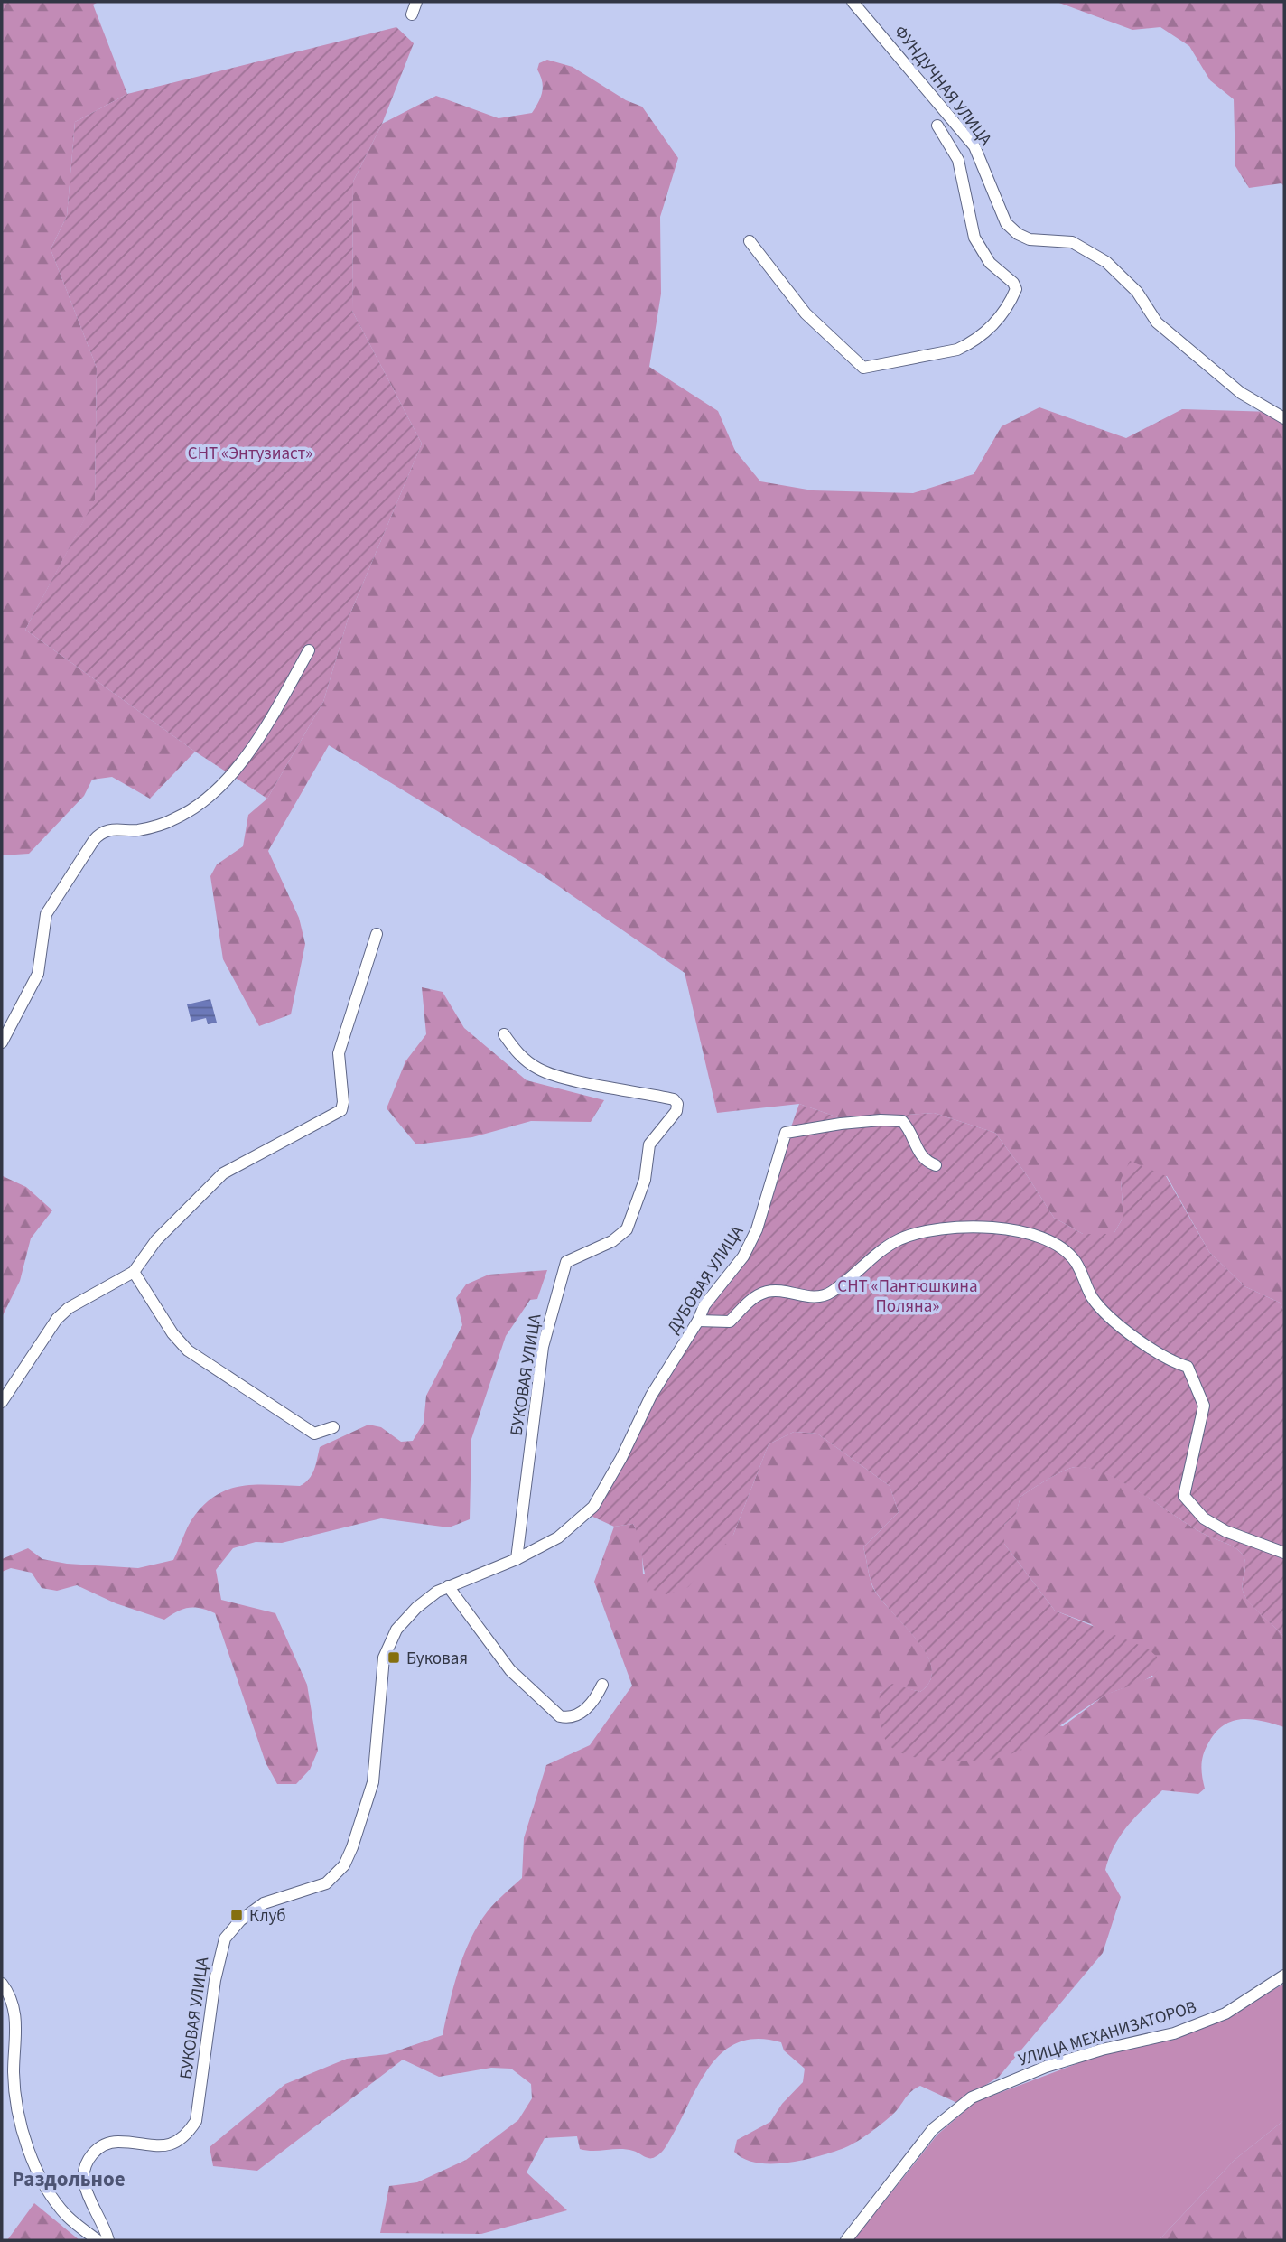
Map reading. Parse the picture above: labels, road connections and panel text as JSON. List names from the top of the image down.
{
  "streets": {
    "street": [
      "ФУНДУЧНАЯ УЛИЦА",
      "ДУБОВАЯ УЛИЦА",
      "БУКОВАЯ УЛИЦА",
      "УЛИЦА МЕХАНИЗАТОРОВ"
    ]
  },
  "crossings": [
    ["ДУБОВАЯ УЛИЦА", "БУКОВАЯ УЛИЦА"]
  ],
  "districts": ["Раздольное"],
  "parks": ["СНТ «Энтузиаст»", "СНТ «Пантюшкина Поляна»"],
  "places": {
    "transit": ["Буковая", "Клуб"]
  }
}
